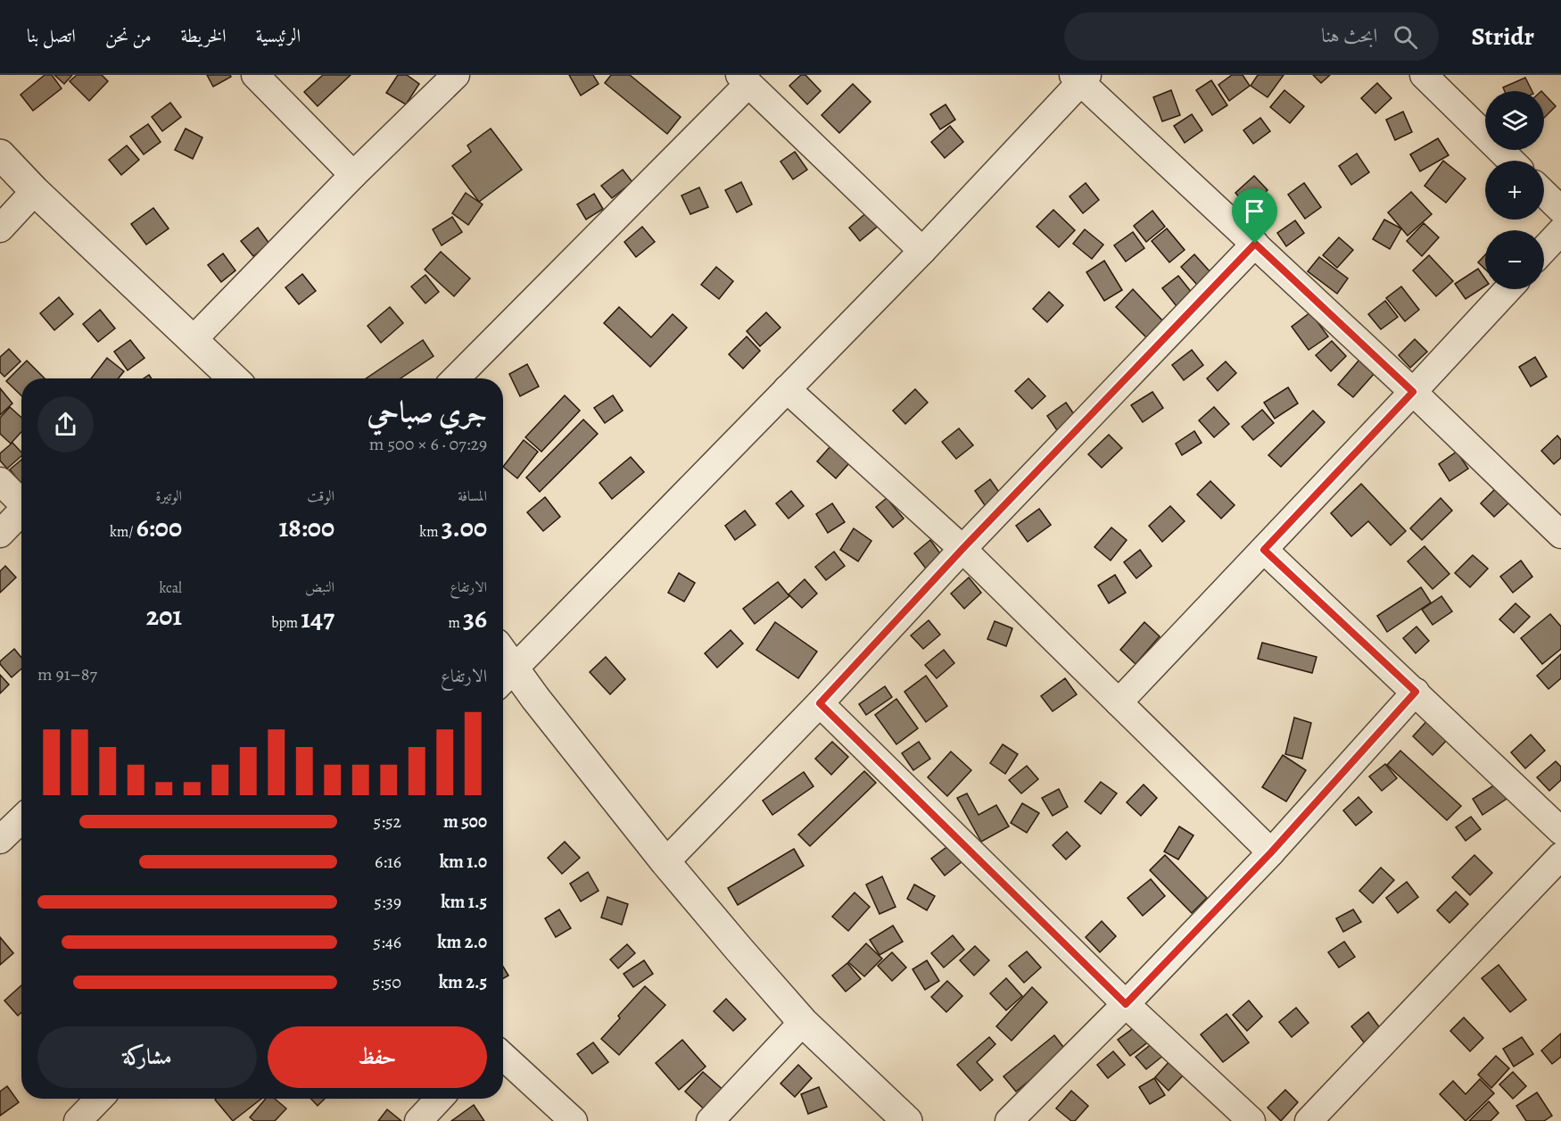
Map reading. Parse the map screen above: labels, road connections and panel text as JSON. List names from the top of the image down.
{
  "page": {
    "header": "Stridr",
    "search": "ابحث هنا",
    "nav": [
      "الرئيسية",
      "الخريطة",
      "من نحن",
      "اتصل بنا"
    ],
    "map_buttons": ["+", "−"],
    "heading": ["جري صباحي", "07:29 · 6 × 500 m"],
    "stats": [
      ["المسافة", "3.00 km"],
      ["الوقت", "18:00"],
      ["الوتيرة", "6:00 /km"],
      ["الارتفاع", "36 m"],
      ["النبض", "147 bpm"],
      ["kcal", "201"]
    ],
    "chart": ["الارتفاع", "87–91 m"],
    "list": [
      {
        "name": "500 m",
        "note": "5:52"
      },
      {
        "name": "1.0 km",
        "note": "6:16"
      },
      {
        "name": "1.5 km",
        "note": "5:39"
      },
      {
        "name": "2.0 km",
        "note": "5:46"
      },
      {
        "name": "2.5 km",
        "note": "5:50"
      }
    ],
    "buttons": ["حفظ", "مشاركة"]
  }
}
